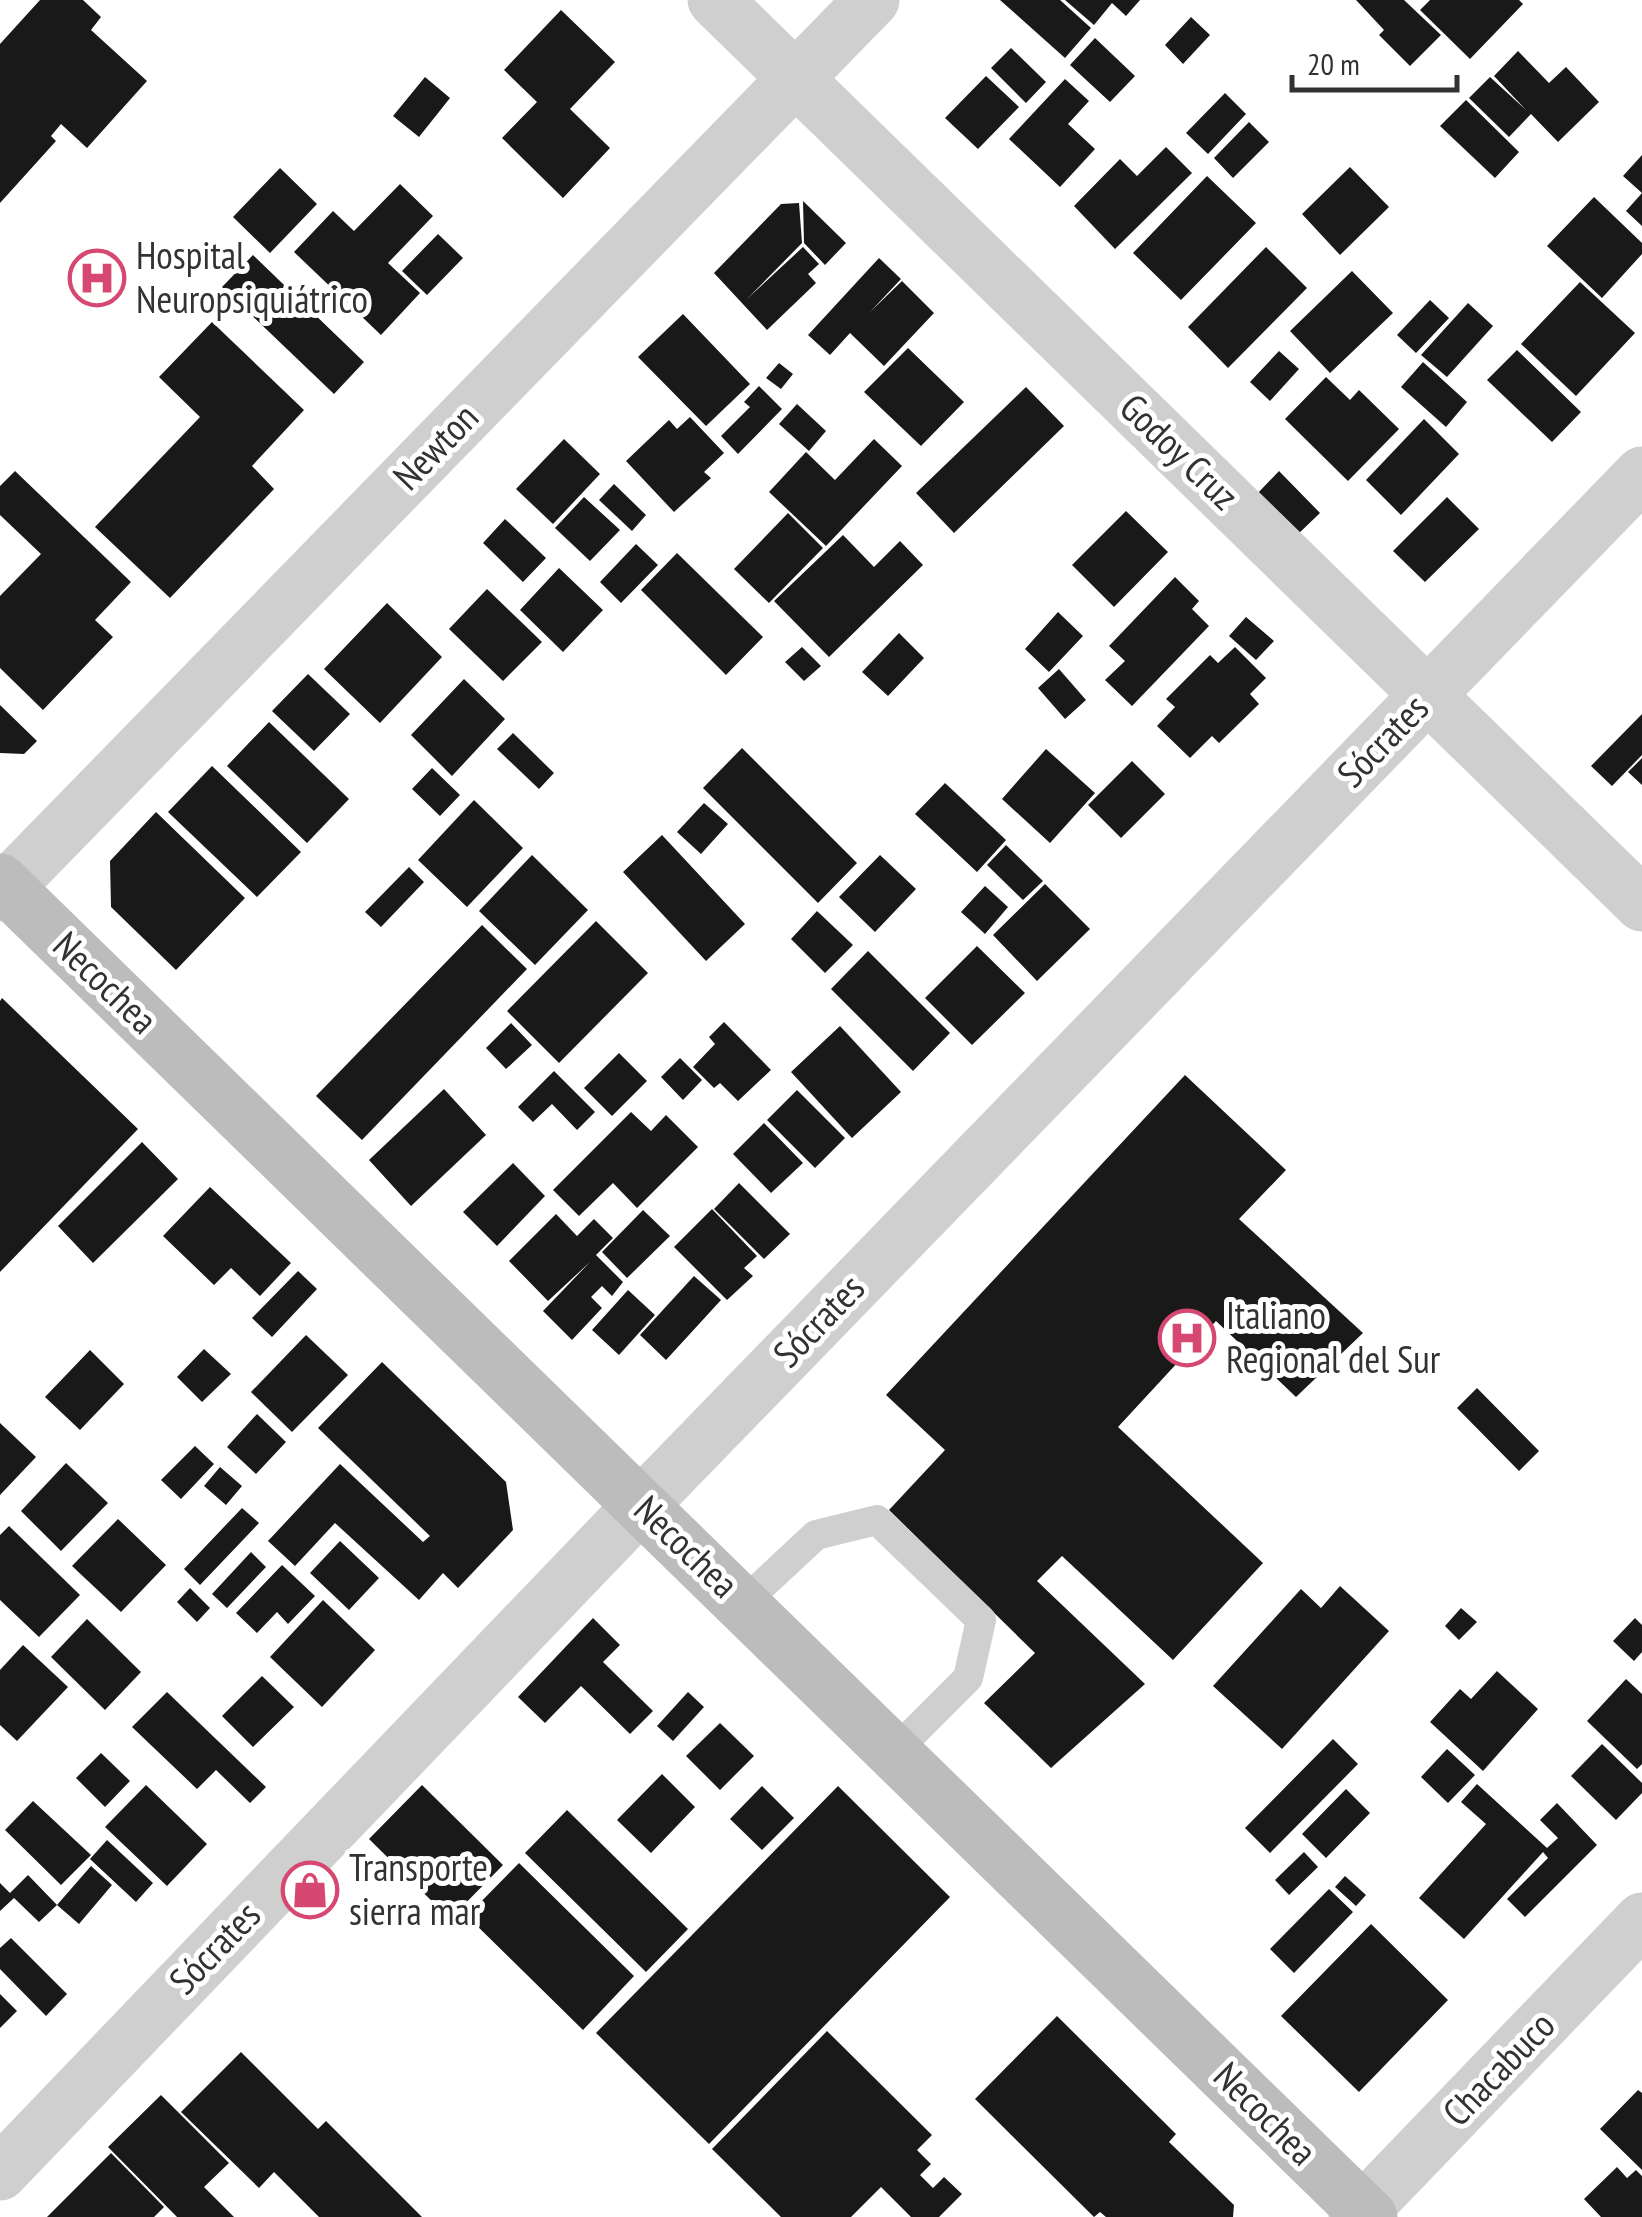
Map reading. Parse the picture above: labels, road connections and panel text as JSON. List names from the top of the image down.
{
  "streets": {
    "main road": ["Necochea"],
    "street": [
      "Newton",
      "Godoy Cruz",
      "Sócrates",
      "Chacabuco"
    ]
  },
  "crossings": [
    ["Newton", "Godoy Cruz"],
    ["Newton", "Necochea"],
    ["Godoy Cruz", "Sócrates"],
    ["Sócrates", "Necochea"],
    ["Necochea", "Chacabuco"]
  ],
  "places": {
    "hospital": ["Hospital Neuropsiquiátrico", "Italiano Regional del Sur"],
    "shop": ["Transporte sierra mar"]
  },
  "scale_bar": "20 m"
}
